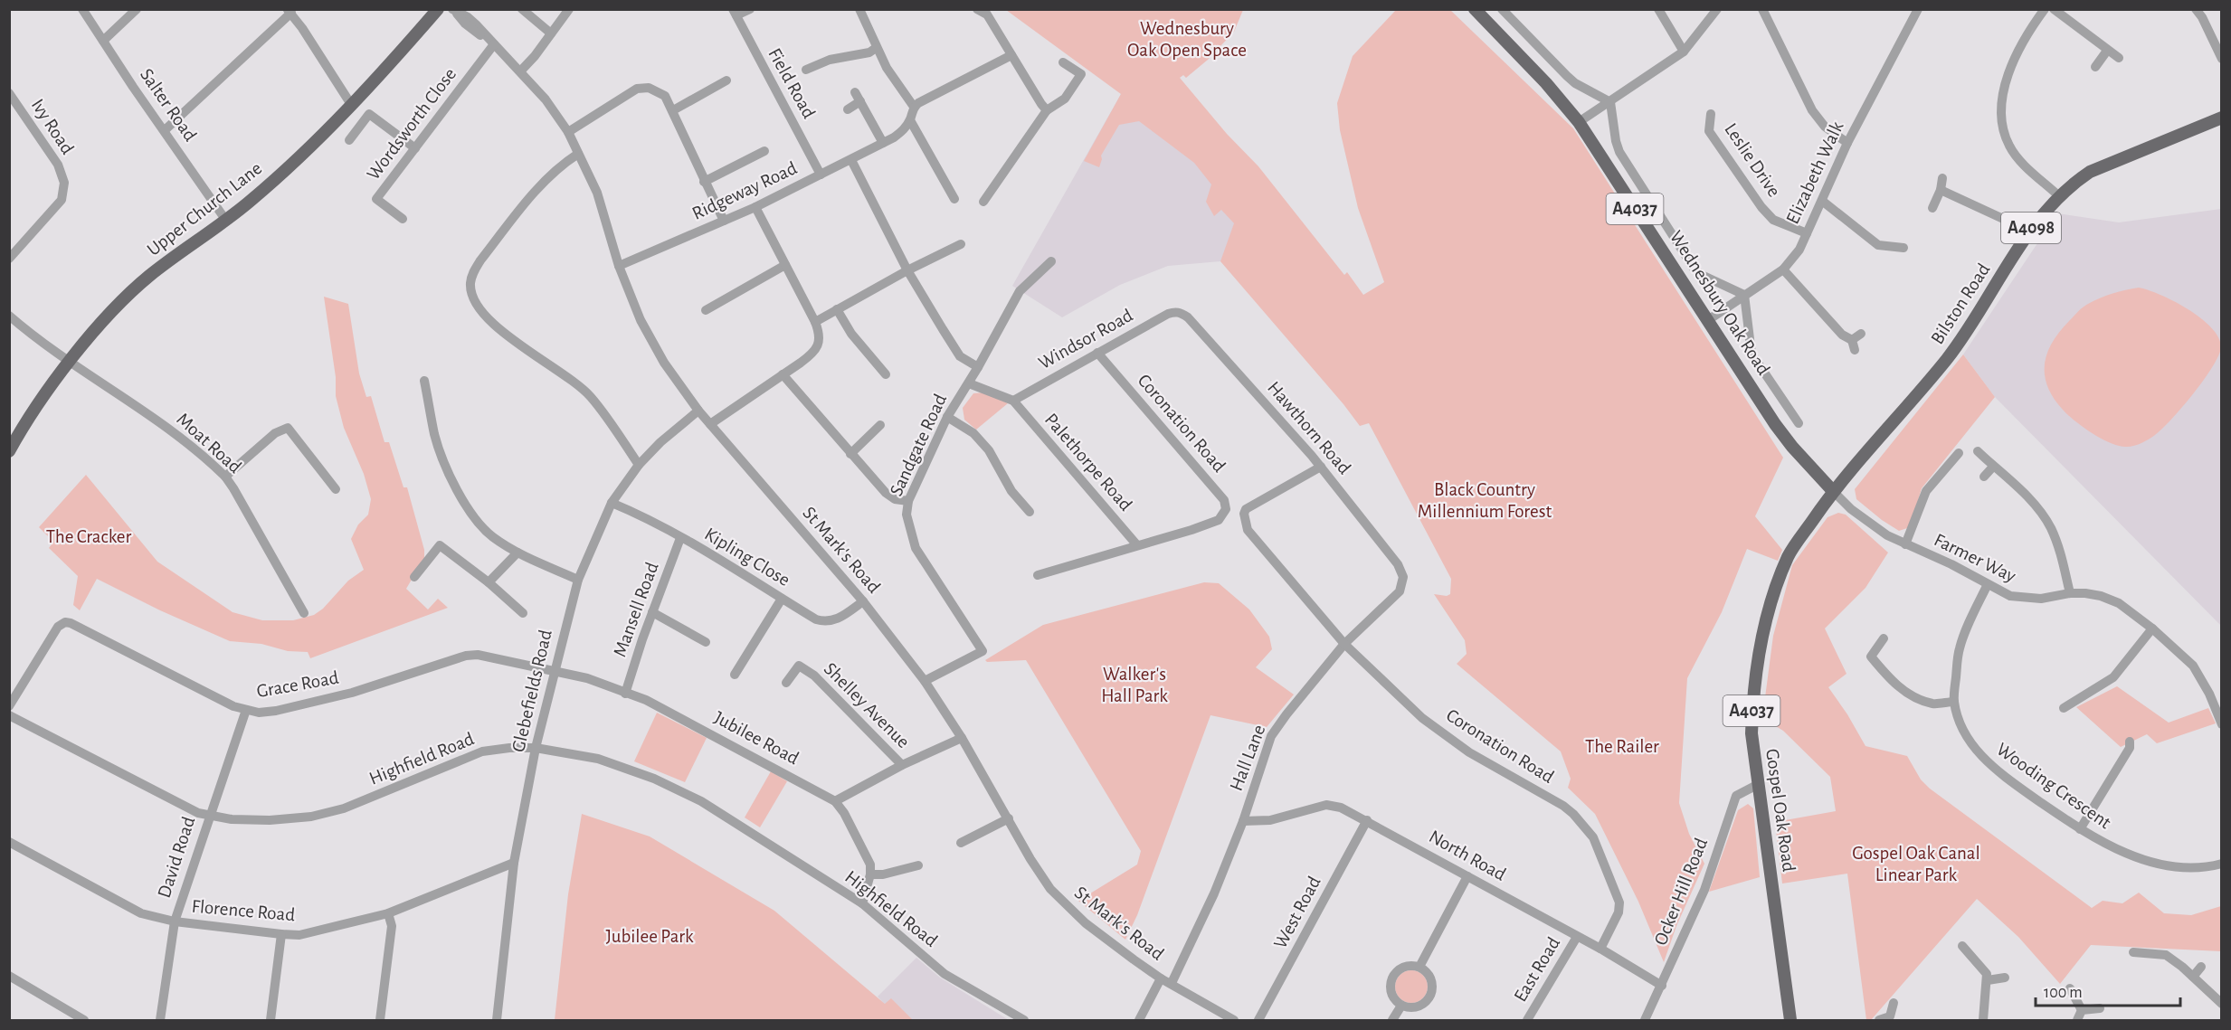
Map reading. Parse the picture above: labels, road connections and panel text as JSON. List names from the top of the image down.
{
  "streets": {
    "main road": [
      "Upper Church Lane",
      "A4037",
      "A4098",
      "Wednesbury Oak Road",
      "Bilston Road",
      "Gospel Oak Road"
    ],
    "street": [
      "Field Road",
      "Salter Road",
      "Wordsworth Close",
      "Ivy Road",
      "Leslie Drive",
      "Elizabeth Walk",
      "Ridgeway Road",
      "Windsor Road",
      "Coronation Road",
      "Hawthorn Road",
      "Moat Road",
      "Sandgate Road",
      "Palethorpe Road",
      "St Mark's Road",
      "Kipling Close",
      "Farmer Way",
      "Mansell Road",
      "Grace Road",
      "Glebefields Road",
      "Shelley Avenue",
      "Jubilee Road",
      "Hall Lane",
      "Highfield Road",
      "Wooding Crescent",
      "North Road",
      "David Road",
      "Ocker Hill Road",
      "Florence Road",
      "West Road",
      "East Road"
    ]
  },
  "crossings": [
    ["Field Road", "Ridgeway Road"],
    ["Salter Road", "Upper Church Lane"],
    ["Wordsworth Close", "St Mark's Road"],
    ["Leslie Drive", "Elizabeth Walk"],
    ["Elizabeth Walk", "Wednesbury Oak Road"],
    ["Ridgeway Road", "St Mark's Road"],
    ["Upper Church Lane", "Moat Road"],
    ["Wednesbury Oak Road", "Bilston Road"],
    ["Wednesbury Oak Road", "Farmer Way"],
    ["Wednesbury Oak Road", "Gospel Oak Road"],
    ["Bilston Road", "Farmer Way"],
    ["Bilston Road", "Gospel Oak Road"],
    ["Windsor Road", "Coronation Road"],
    ["Windsor Road", "Hawthorn Road"],
    ["Windsor Road", "Palethorpe Road"],
    ["Coronation Road", "Hawthorn Road"],
    ["Coronation Road", "Palethorpe Road"],
    ["Coronation Road", "Hall Lane"],
    ["Coronation Road", "North Road"],
    ["Hawthorn Road", "Hall Lane"],
    ["Sandgate Road", "St Mark's Road"],
    ["St Mark's Road", "Kipling Close"],
    ["St Mark's Road", "Glebefields Road"],
    ["St Mark's Road", "Hall Lane"],
    ["Kipling Close", "Mansell Road"],
    ["Kipling Close", "Glebefields Road"],
    ["Farmer Way", "Wooding Crescent"],
    ["Farmer Way", "Gospel Oak Road"],
    ["Mansell Road", "Jubilee Road"],
    ["Grace Road", "Glebefields Road"],
    ["Grace Road", "Jubilee Road"],
    ["Grace Road", "David Road"],
    ["Glebefields Road", "Jubilee Road"],
    ["Glebefields Road", "Highfield Road"],
    ["Glebefields Road", "Florence Road"],
    ["Hall Lane", "North Road"],
    ["Highfield Road", "David Road"],
    ["Gospel Oak Road", "Ocker Hill Road"],
    ["North Road", "Ocker Hill Road"],
    ["North Road", "West Road"],
    ["North Road", "East Road"],
    ["David Road", "Florence Road"]
  ],
  "parks": [
    "Wednesbury Oak Open Space",
    "Black Country Millennium Forest",
    "The Cracker",
    "Walker's Hall Park",
    "The Railer",
    "Gospel Oak Canal Linear Park",
    "Jubilee Park"
  ],
  "scale_bar": "100 m"
}
